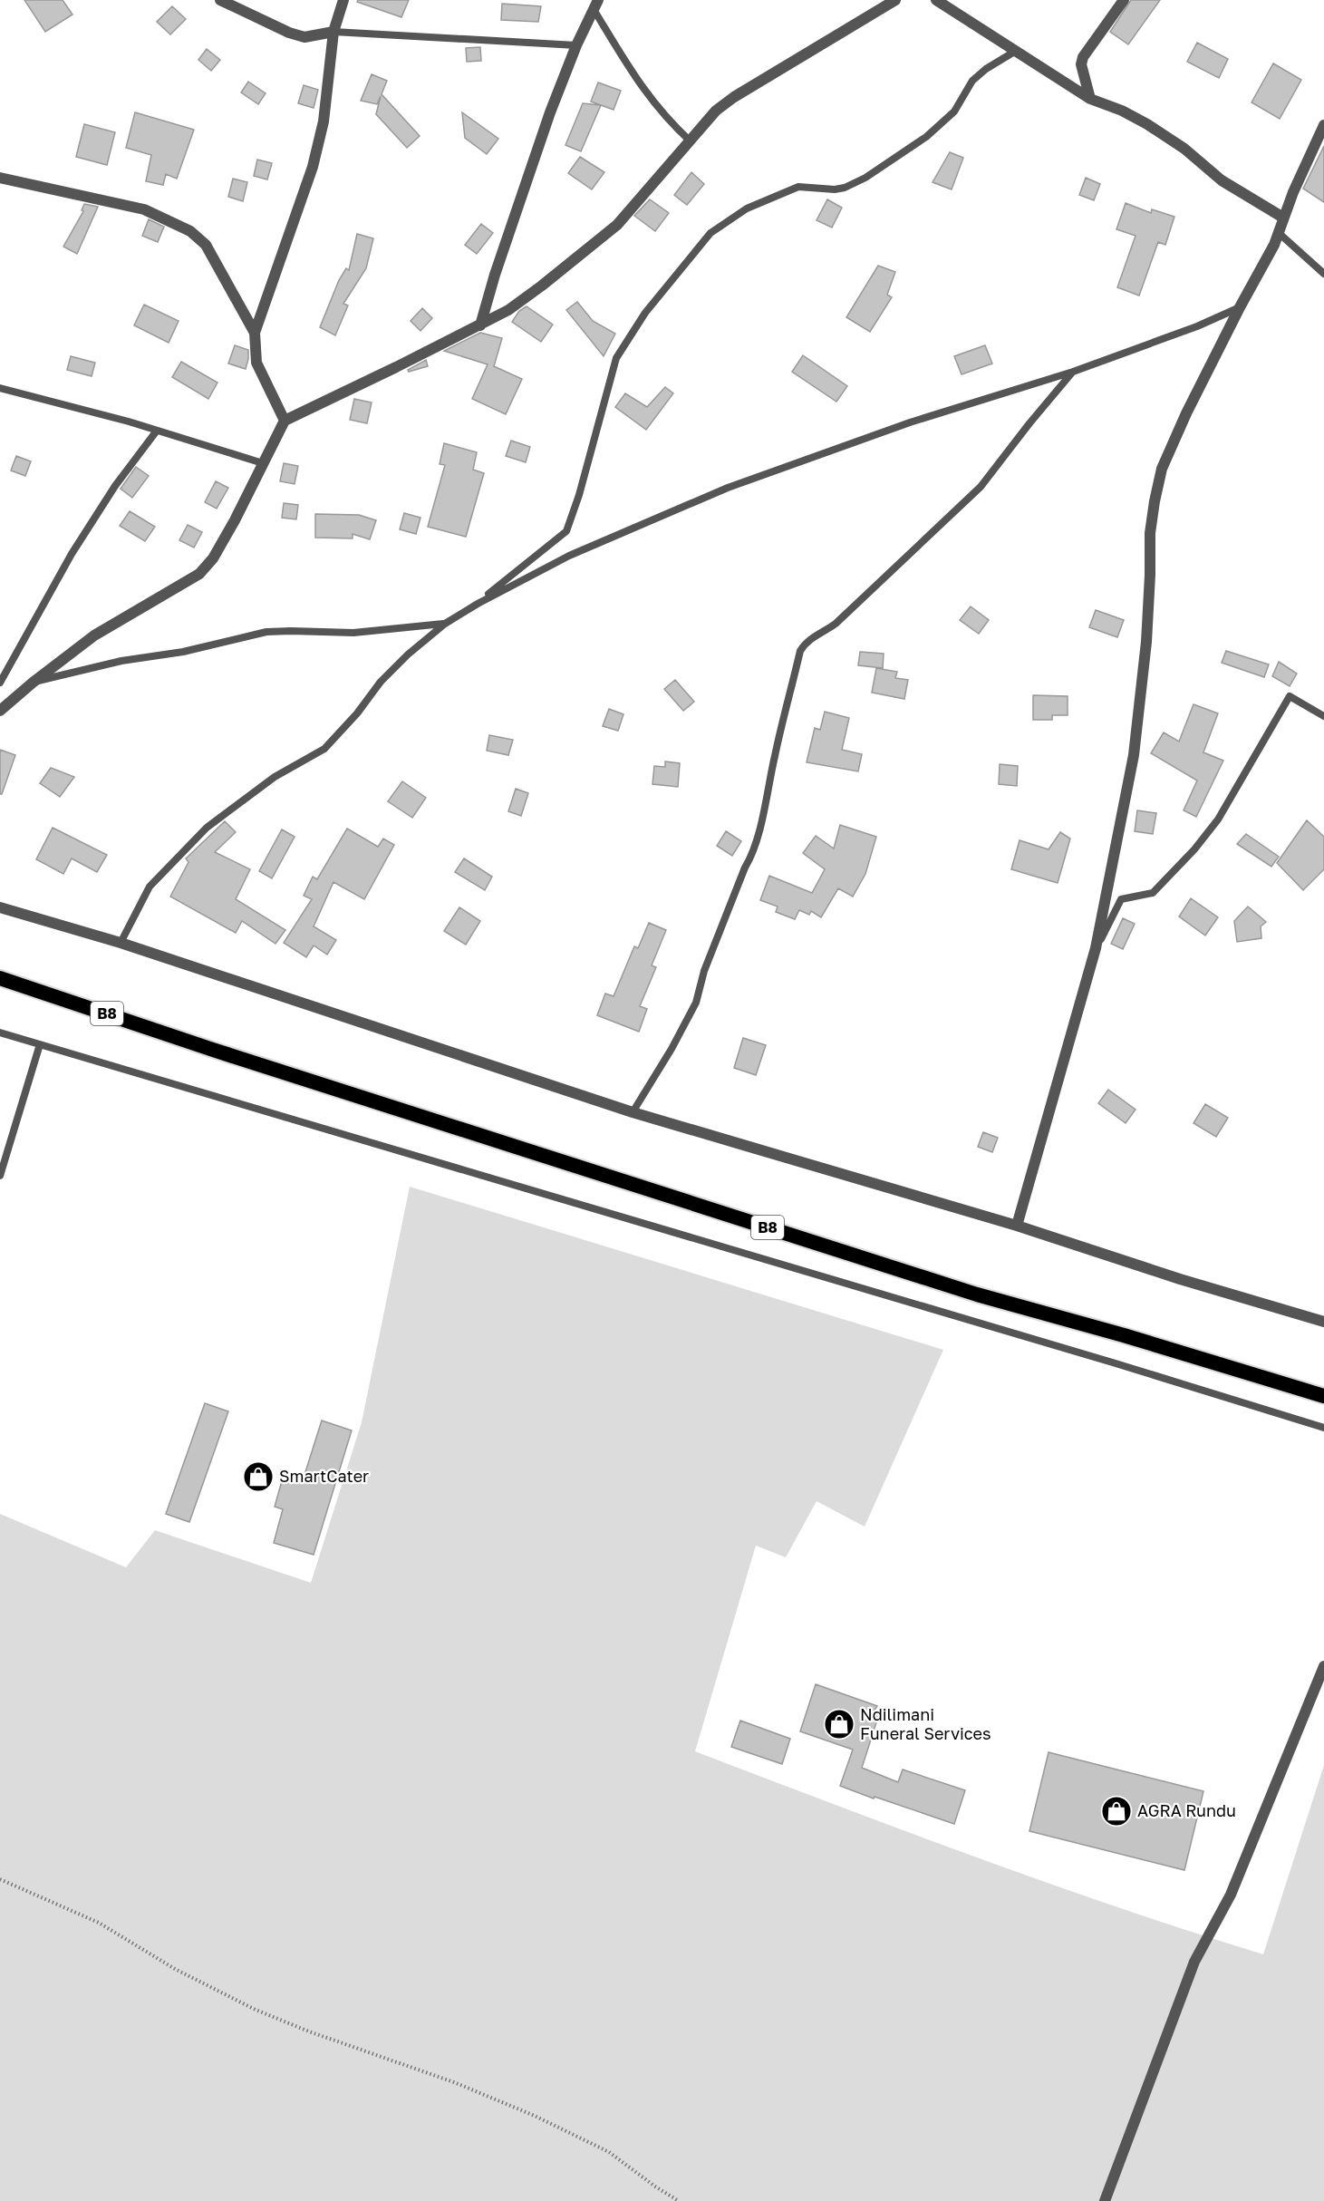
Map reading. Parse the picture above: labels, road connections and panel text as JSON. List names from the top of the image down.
{
  "streets": {
    "highway": ["B8"]
  },
  "places": {
    "shop": ["SmartCater", "Ndilimani Funeral Services", "AGRA Rundu"]
  }
}
